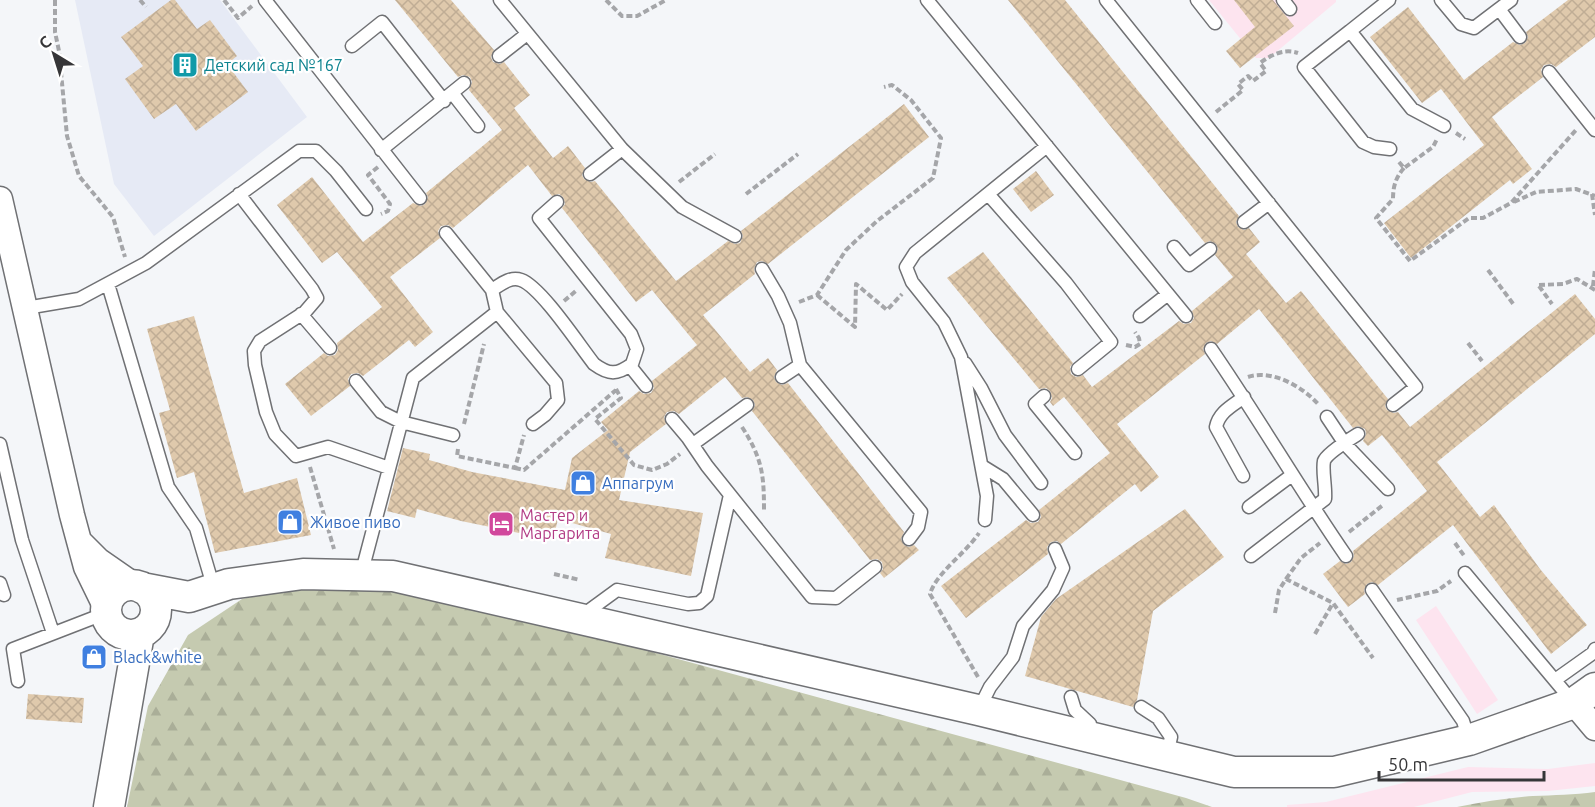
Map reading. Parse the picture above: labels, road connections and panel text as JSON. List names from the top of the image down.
{
  "places": {
    "building": ["Детский сад №167"],
    "shop": ["Аппагрум", "Живое пиво", "Black&white"],
    "hotel": ["Мастер и Маргарита"]
  },
  "scale_bar": "50 m",
  "north": "top left"
}
